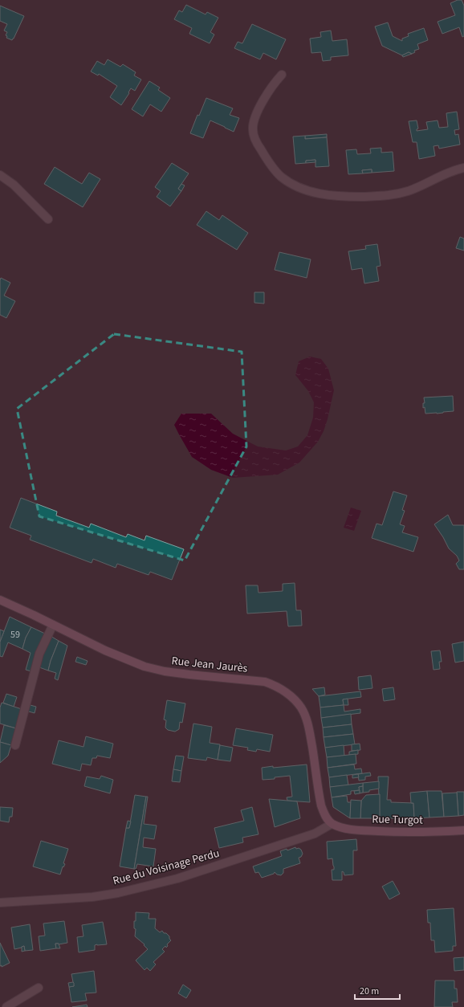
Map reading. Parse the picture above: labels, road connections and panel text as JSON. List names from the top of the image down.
{
  "streets": {
    "street": ["Rue Jean Jaurès", "Rue Turgot", "Rue du Voisinage Perdu"]
  },
  "crossings": [
    ["Rue Jean Jaurès", "Rue Turgot"],
    ["Rue Jean Jaurès", "Rue du Voisinage Perdu"],
    ["Rue Turgot", "Rue du Voisinage Perdu"]
  ],
  "house_numbers": ["59"],
  "scale_bar": "20 m"
}
